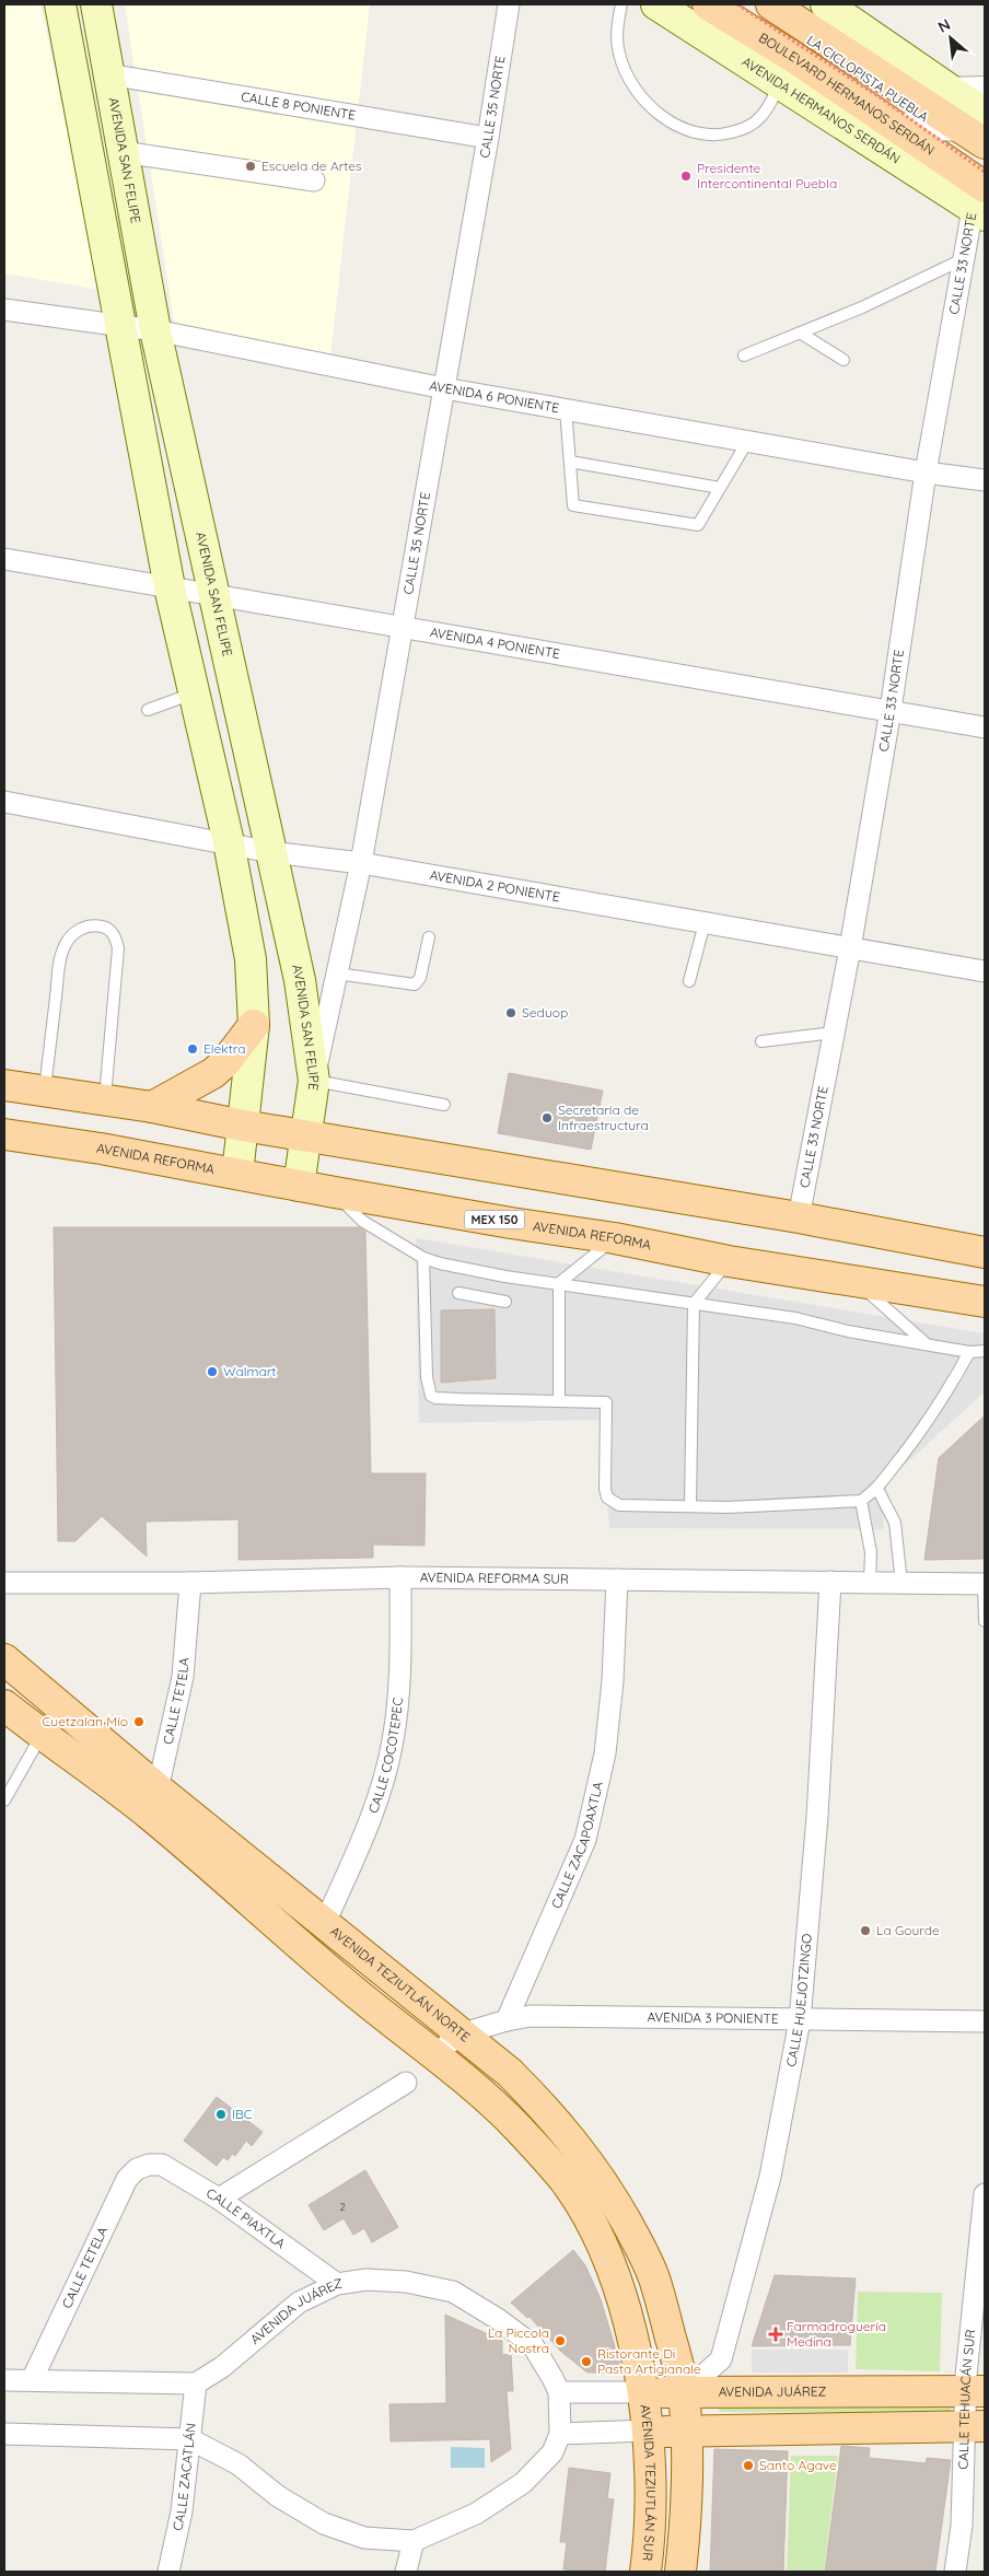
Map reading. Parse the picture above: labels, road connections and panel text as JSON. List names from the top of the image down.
{
  "streets": {
    "main road": [
      "BOULEVARD HERMANOS SERDÁN",
      "AVENIDA HERMANOS SERDÁN",
      "AVENIDA SAN FELIPE",
      "AVENIDA REFORMA",
      "MEX 150",
      "AVENIDA TEZIUTLÁN NORTE",
      "AVENIDA JUÁREZ",
      "AVENIDA TEZIUTLÁN SUR"
    ],
    "street": [
      "CALLE 8 PONIENTE",
      "CALLE 35 NORTE",
      "CALLE 33 NORTE",
      "AVENIDA 6 PONIENTE",
      "AVENIDA 4 PONIENTE",
      "AVENIDA 2 PONIENTE",
      "AVENIDA REFORMA SUR",
      "CALLE TETELA",
      "CALLE COCOTEPEC",
      "CALLE ZACAPOAXTLA",
      "CALLE HUEJOTZINGO",
      "AVENIDA 3 PONIENTE",
      "CALLE PIAXTLA",
      "CALLE TEHUACÁN SUR",
      "CALLE ZACATLÁN"
    ],
    "path": ["LA CICLOPISTA PUEBLA"]
  },
  "crossings": [
    ["LA CICLOPISTA PUEBLA", "BOULEVARD HERMANOS SERDÁN"],
    ["LA CICLOPISTA PUEBLA", "AVENIDA HERMANOS SERDÁN"],
    ["LA CICLOPISTA PUEBLA", "CALLE 33 NORTE"],
    ["BOULEVARD HERMANOS SERDÁN", "AVENIDA HERMANOS SERDÁN"],
    ["BOULEVARD HERMANOS SERDÁN", "CALLE 33 NORTE"],
    ["CALLE 8 PONIENTE", "CALLE 35 NORTE"],
    ["CALLE 8 PONIENTE", "AVENIDA SAN FELIPE"],
    ["CALLE 35 NORTE", "AVENIDA SAN FELIPE"],
    ["CALLE 35 NORTE", "AVENIDA 6 PONIENTE"],
    ["CALLE 35 NORTE", "AVENIDA 4 PONIENTE"],
    ["CALLE 35 NORTE", "AVENIDA 2 PONIENTE"],
    ["AVENIDA HERMANOS SERDÁN", "CALLE 33 NORTE"],
    ["AVENIDA SAN FELIPE", "AVENIDA 6 PONIENTE"],
    ["AVENIDA SAN FELIPE", "AVENIDA 4 PONIENTE"],
    ["AVENIDA SAN FELIPE", "AVENIDA 2 PONIENTE"],
    ["AVENIDA SAN FELIPE", "AVENIDA REFORMA"],
    ["CALLE 33 NORTE", "AVENIDA 6 PONIENTE"],
    ["CALLE 33 NORTE", "AVENIDA 4 PONIENTE"],
    ["CALLE 33 NORTE", "AVENIDA 2 PONIENTE"],
    ["AVENIDA REFORMA SUR", "CALLE TETELA"],
    ["AVENIDA REFORMA SUR", "CALLE COCOTEPEC"],
    ["AVENIDA REFORMA SUR", "CALLE ZACAPOAXTLA"],
    ["AVENIDA REFORMA SUR", "CALLE HUEJOTZINGO"],
    ["CALLE TETELA", "AVENIDA TEZIUTLÁN NORTE"],
    ["CALLE TETELA", "CALLE PIAXTLA"],
    ["CALLE COCOTEPEC", "AVENIDA TEZIUTLÁN NORTE"],
    ["CALLE ZACAPOAXTLA", "AVENIDA 3 PONIENTE"],
    ["AVENIDA TEZIUTLÁN NORTE", "CALLE HUEJOTZINGO"],
    ["AVENIDA TEZIUTLÁN NORTE", "AVENIDA JUÁREZ"],
    ["AVENIDA TEZIUTLÁN NORTE", "AVENIDA TEZIUTLÁN SUR"],
    ["CALLE HUEJOTZINGO", "AVENIDA 3 PONIENTE"],
    ["CALLE HUEJOTZINGO", "AVENIDA JUÁREZ"],
    ["CALLE PIAXTLA", "AVENIDA JUÁREZ"],
    ["AVENIDA JUÁREZ", "CALLE TEHUACÁN SUR"],
    ["AVENIDA JUÁREZ", "CALLE ZACATLÁN"],
    ["AVENIDA JUÁREZ", "AVENIDA TEZIUTLÁN SUR"]
  ],
  "places": {
    "other": [
      "Escuela de Artes",
      "Presidente Intercontinental Puebla",
      "Seduop",
      "Elektra",
      "Secretaría de Infraestructura",
      "Walmart",
      "Cuetzalan Mío",
      "La Gourde",
      "IBC",
      "La Piccola Nostra",
      "Ristorante Di Pasta Artigianale",
      "Santo Agave"
    ],
    "health": ["Farmadroguería Medina"]
  },
  "house_numbers": ["2"],
  "north": "top left"
}
